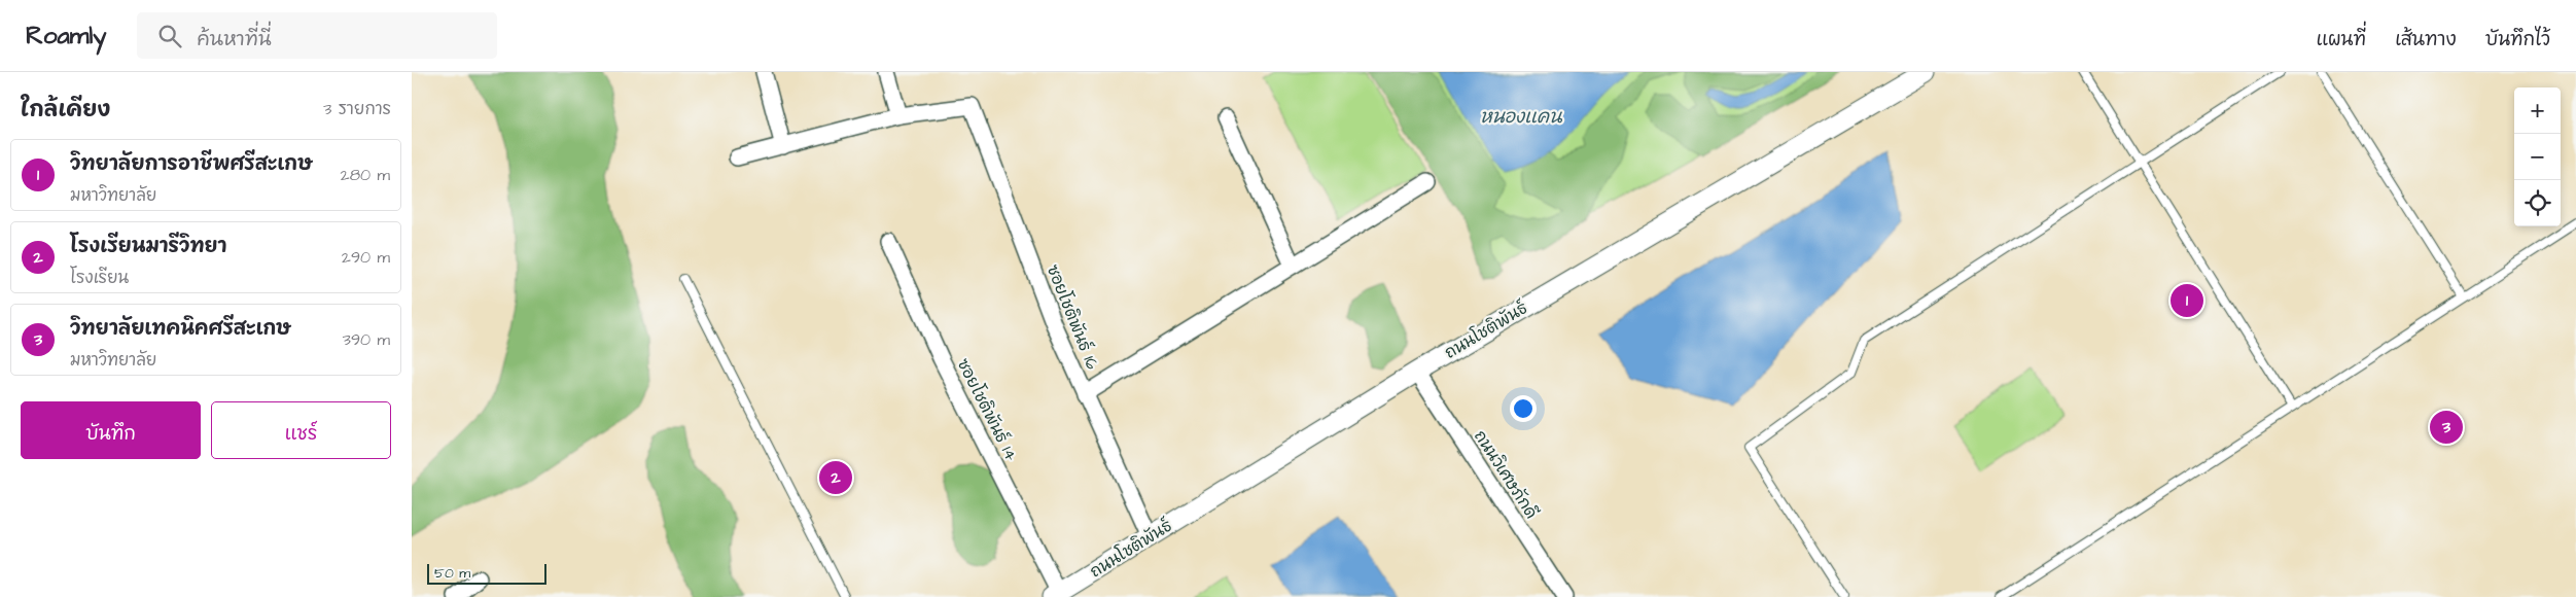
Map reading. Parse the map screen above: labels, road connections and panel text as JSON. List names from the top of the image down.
{
  "streets": {
    "street": [
      "ซอยโชติพันธ์ 16",
      "ถนนโชติพันธ์",
      "ซอยโชติพันธ์ 14",
      "ถนนวิเศษภักดี"
    ]
  },
  "crossings": [
    ["ซอยโชติพันธ์ 16", "ถนนโชติพันธ์"],
    ["ถนนโชติพันธ์", "ซอยโชติพันธ์ 14"],
    ["ถนนโชติพันธ์", "ถนนวิเศษภักดี"]
  ],
  "water": ["หนองแคน"],
  "scale_bar": "50 m",
  "page": {
    "header": "Roamly",
    "search": "ค้นหาที่นี่",
    "nav": ["แผนที่", "เส้นทาง", "บันทึกไว้"],
    "heading": ["ใกล้เคียง", "3 รายการ"],
    "map_buttons": ["+", "−"],
    "list": [
      {
        "mark": "1",
        "name": "วิทยาลัยการอาชีพศรีสะเกษ",
        "note": "มหาวิทยาลัย",
        "value": "280 m"
      },
      {
        "mark": "2",
        "name": "โรงเรียนมารีวิทยา",
        "note": "โรงเรียน",
        "value": "290 m"
      },
      {
        "mark": "3",
        "name": "วิทยาลัยเทคนิคศรีสะเกษ",
        "note": "มหาวิทยาลัย",
        "value": "390 m"
      }
    ],
    "pins": ["1", "3", "2"],
    "buttons": ["บันทึก", "แชร์"],
    "scale": "50 m"
  }
}
